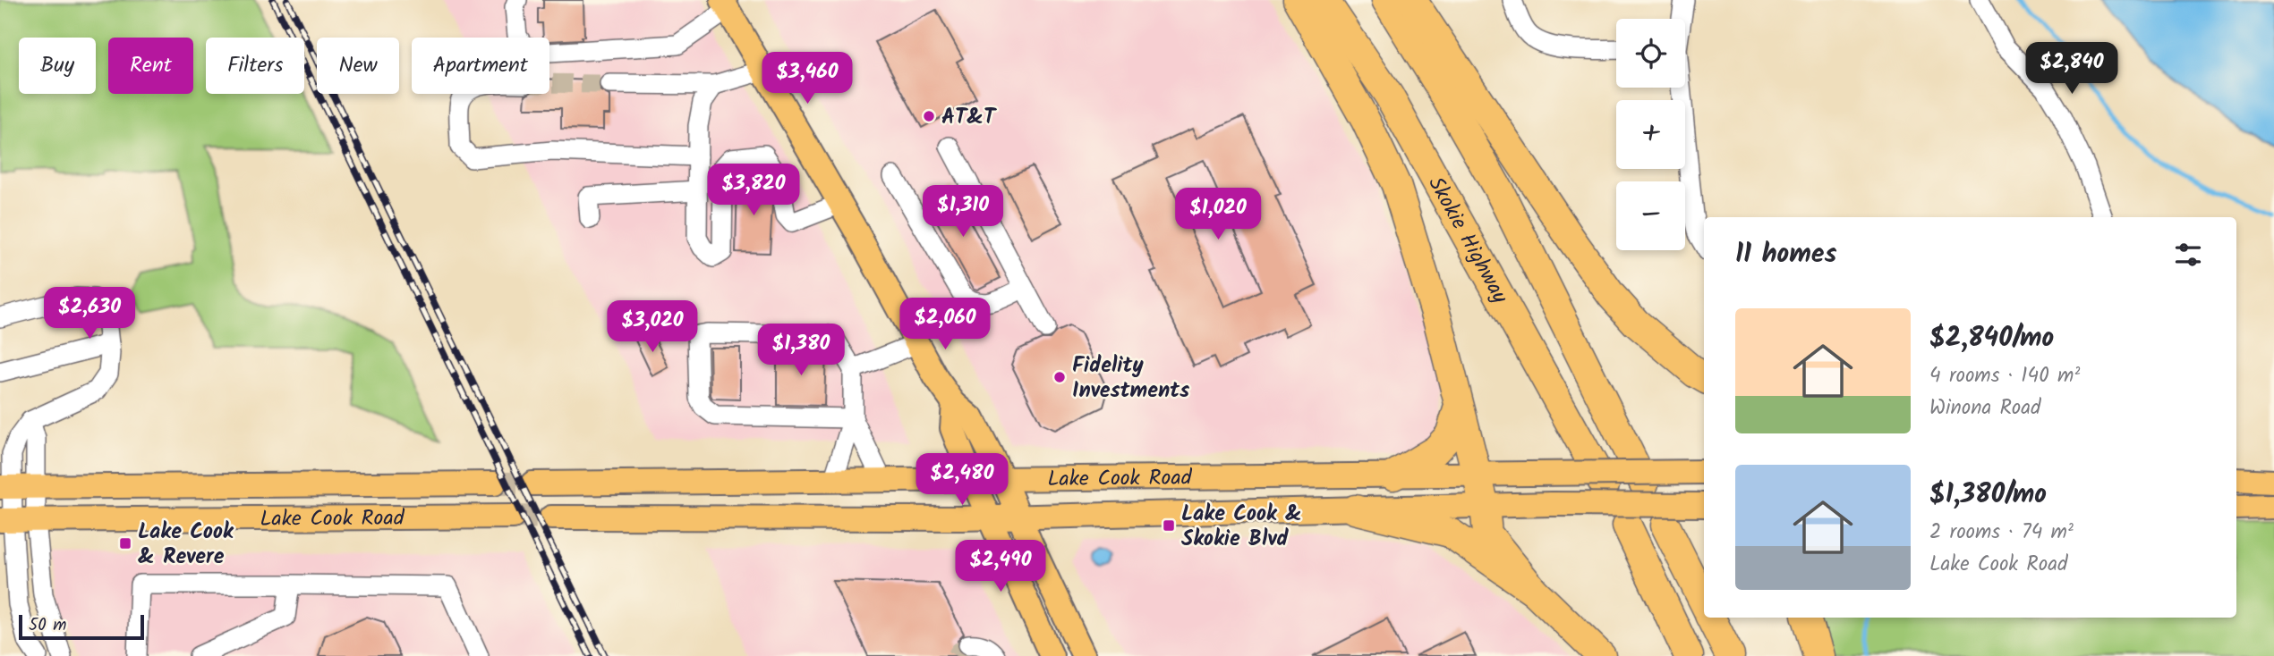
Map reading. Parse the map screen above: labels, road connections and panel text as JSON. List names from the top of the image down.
{
  "streets": {
    "highway": ["Skokie Highway"],
    "main road": ["Lake Cook Road"]
  },
  "places": {
    "other": ["AT&T", "Fidelity Investments"],
    "transit": ["Lake Cook & Skokie Blvd", "Lake Cook & Revere"]
  },
  "scale_bar": "50 m",
  "page": {
    "map_buttons": ["+", "−"],
    "chip": [
      "Buy",
      "Rent",
      "Filters",
      "New",
      "Apartment"
    ],
    "price": [
      "$2,840",
      "$3,460",
      "$3,820",
      "$1,310",
      "$1,020",
      "$2,630",
      "$2,060",
      "$3,020",
      "$1,380",
      "$2,480",
      "$2,490"
    ],
    "heading": "11 homes",
    "list": [
      {
        "name": "$2,840/mo",
        "note": "4 rooms · 140 m² · Winona Road"
      },
      {
        "name": "$1,380/mo",
        "note": "2 rooms · 74 m² · Lake Cook Road"
      }
    ],
    "scale": "50 m"
  }
}
